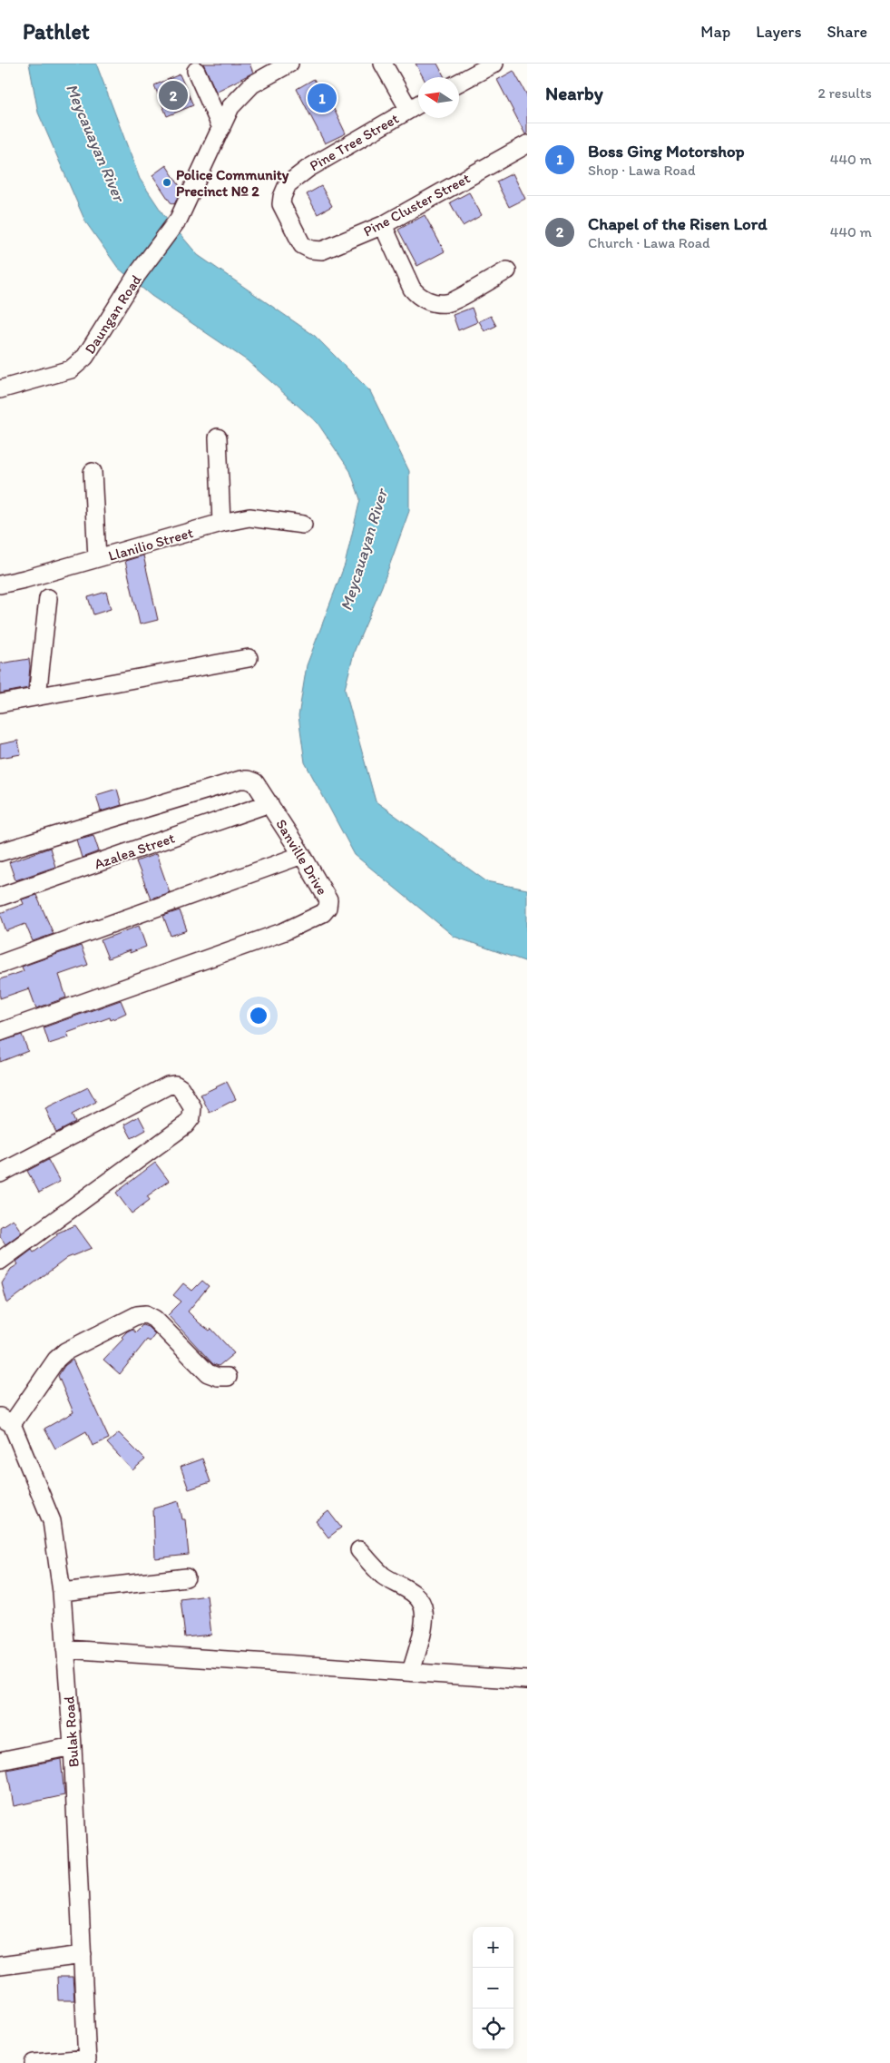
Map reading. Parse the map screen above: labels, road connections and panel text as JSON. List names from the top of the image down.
{
  "streets": {
    "street": [
      "Pine Tree Street",
      "Pine Cluster Street",
      "Daungan Road",
      "Llanilio Street",
      "Azalea Street",
      "Sanville Drive",
      "Bulak Road"
    ]
  },
  "crossings": [
    ["Pine Tree Street", "Pine Cluster Street"],
    ["Azalea Street", "Sanville Drive"]
  ],
  "water": ["Meycauayan River"],
  "places": ["Police Community Precinct № 2"],
  "north": "left",
  "page": {
    "header": "Pathlet",
    "nav": ["Map", "Layers", "Share"],
    "heading": ["Nearby", "2 results"],
    "pins": ["2", "1"],
    "list": [
      {
        "mark": "1",
        "name": "Boss Ging Motorshop",
        "note": "Shop · Lawa Road",
        "value": "440 m"
      },
      {
        "mark": "2",
        "name": "Chapel of the Risen Lord",
        "note": "Church · Lawa Road",
        "value": "440 m"
      }
    ],
    "map_buttons": ["+", "−"]
  }
}
